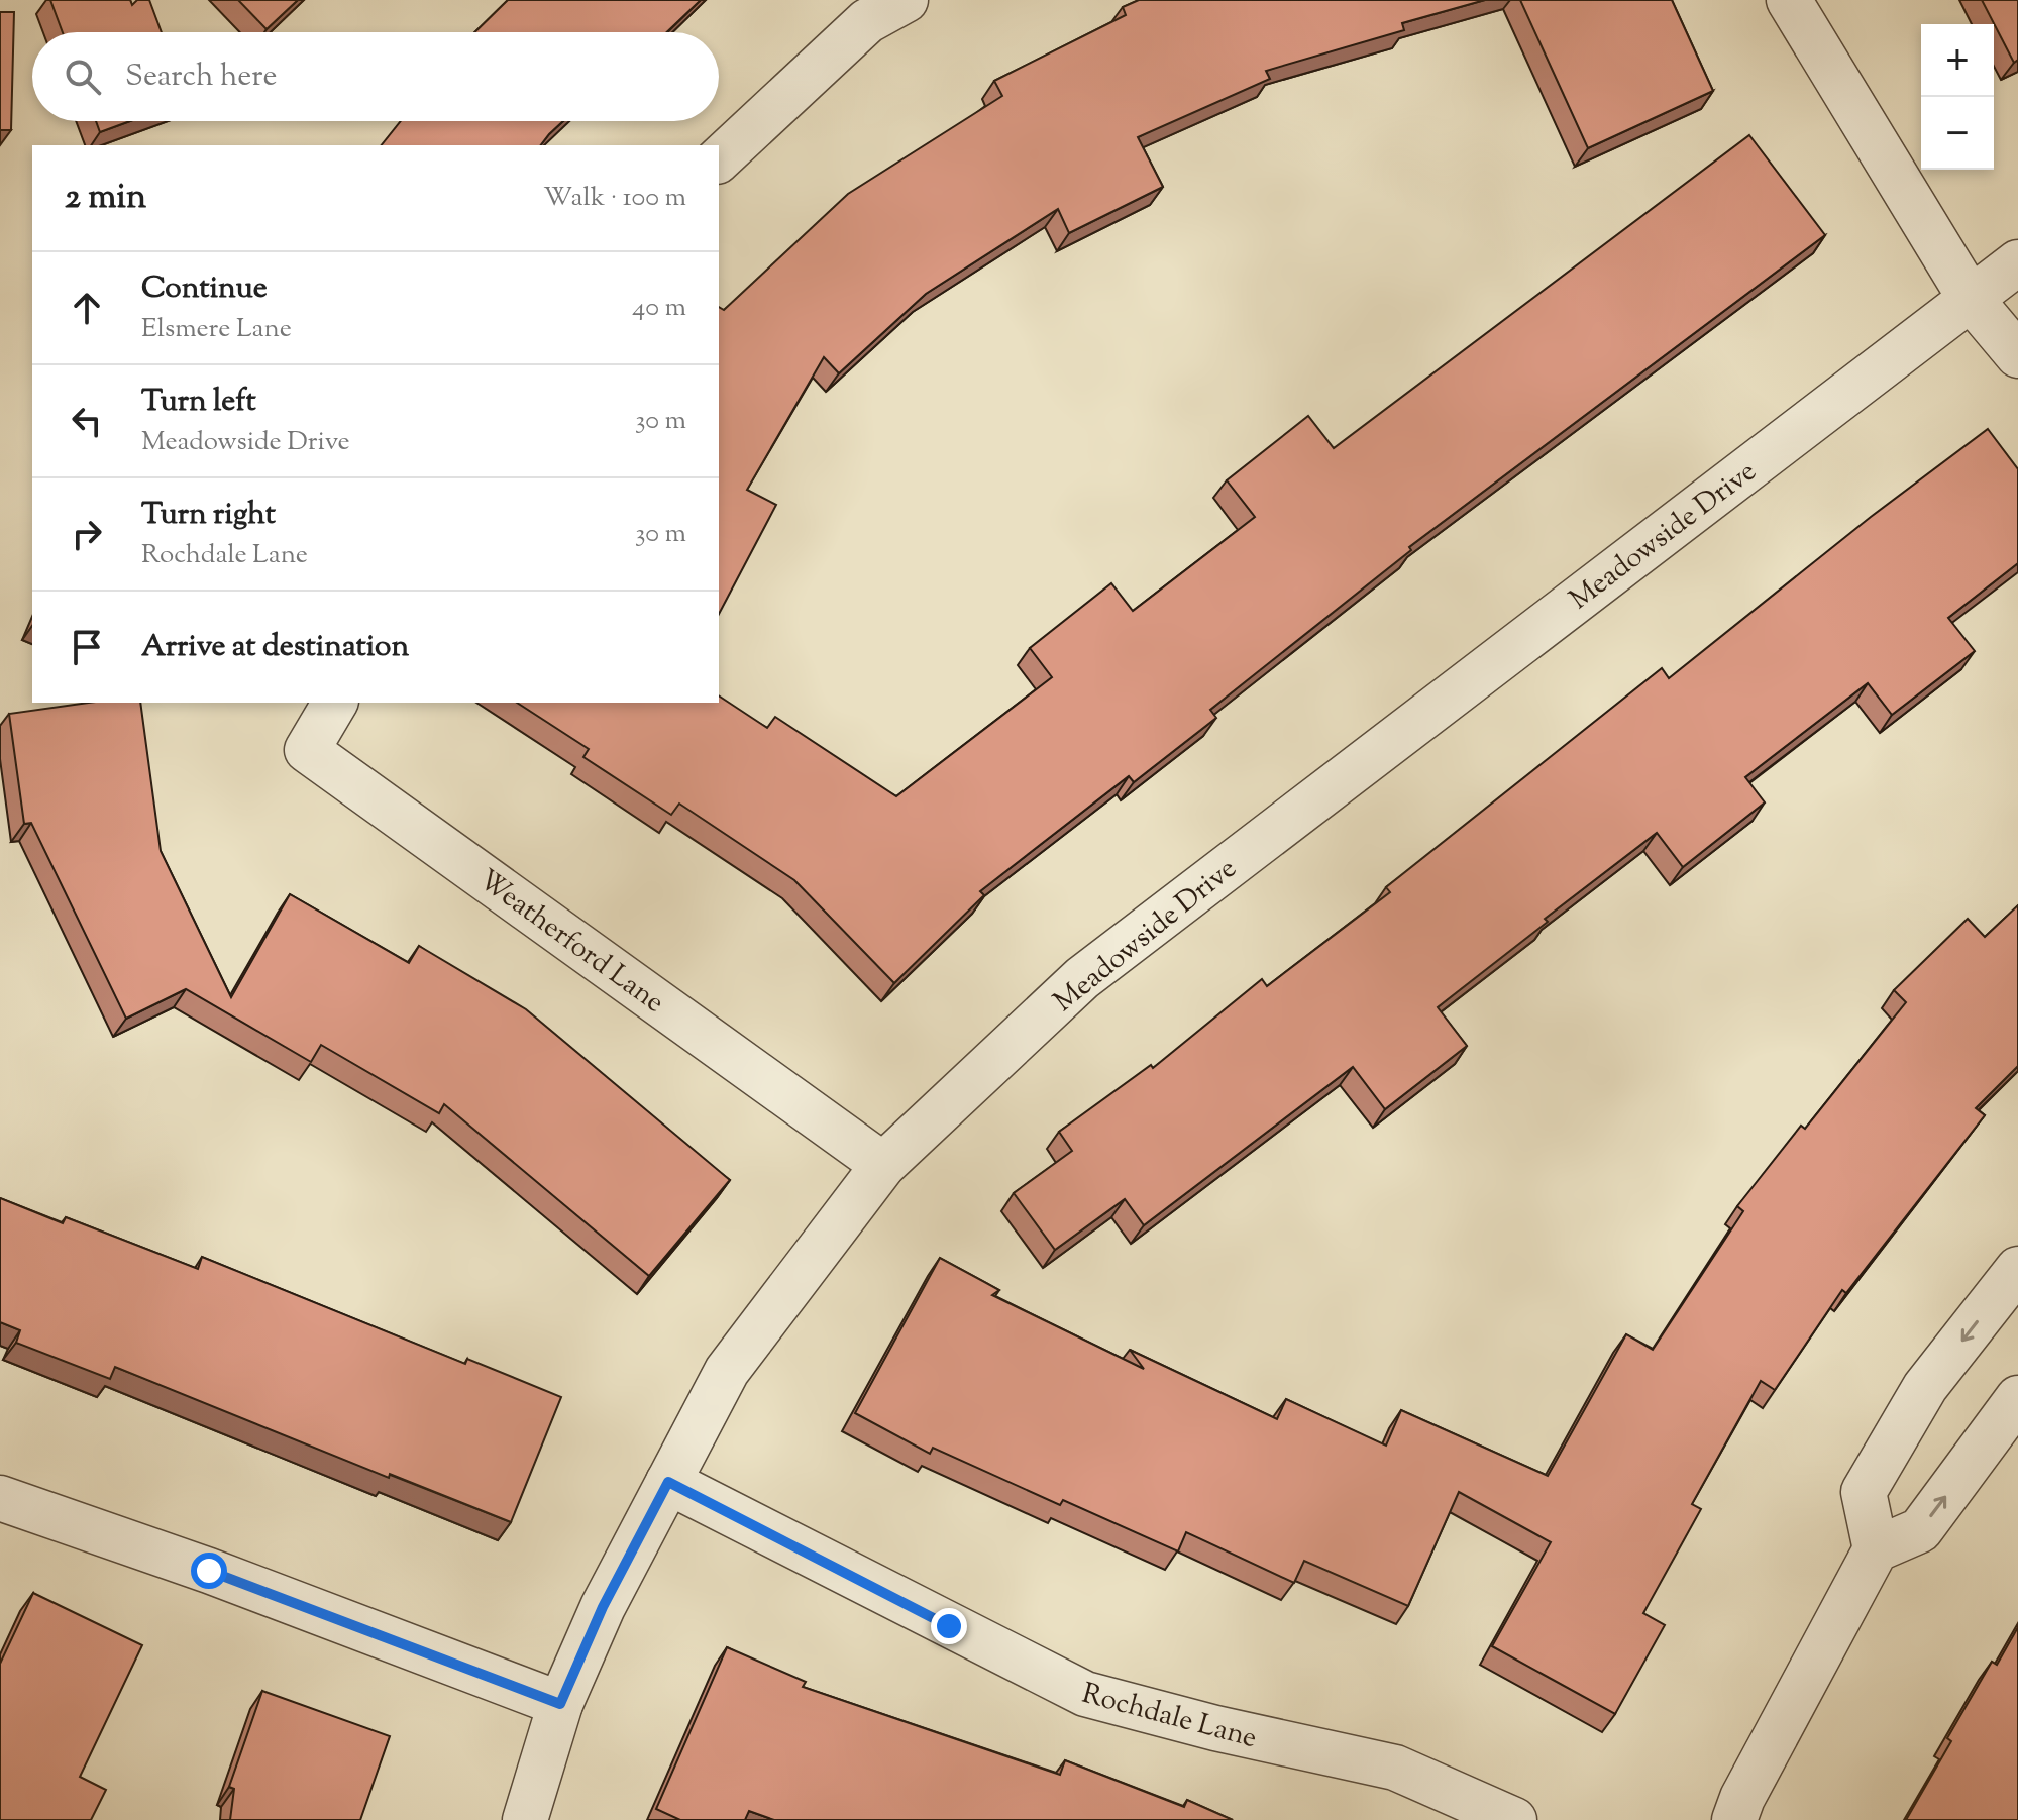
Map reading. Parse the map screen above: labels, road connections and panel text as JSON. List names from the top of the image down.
{
  "streets": {
    "street": ["Meadowside Drive", "Weatherford Lane", "Rochdale Lane"]
  },
  "crossings": [
    ["Meadowside Drive", "Weatherford Lane"],
    ["Meadowside Drive", "Rochdale Lane"]
  ],
  "page": {
    "map_buttons": ["+", "−"],
    "search": "Search here",
    "heading": ["2 min", "Walk · 100 m"],
    "list": [
      ["Continue", "Elsmere Lane", "40 m"],
      ["Turn left", "Meadowside Drive", "30 m"],
      ["Turn right", "Rochdale Lane", "30 m"],
      "Arrive at destination"
    ]
  }
}
